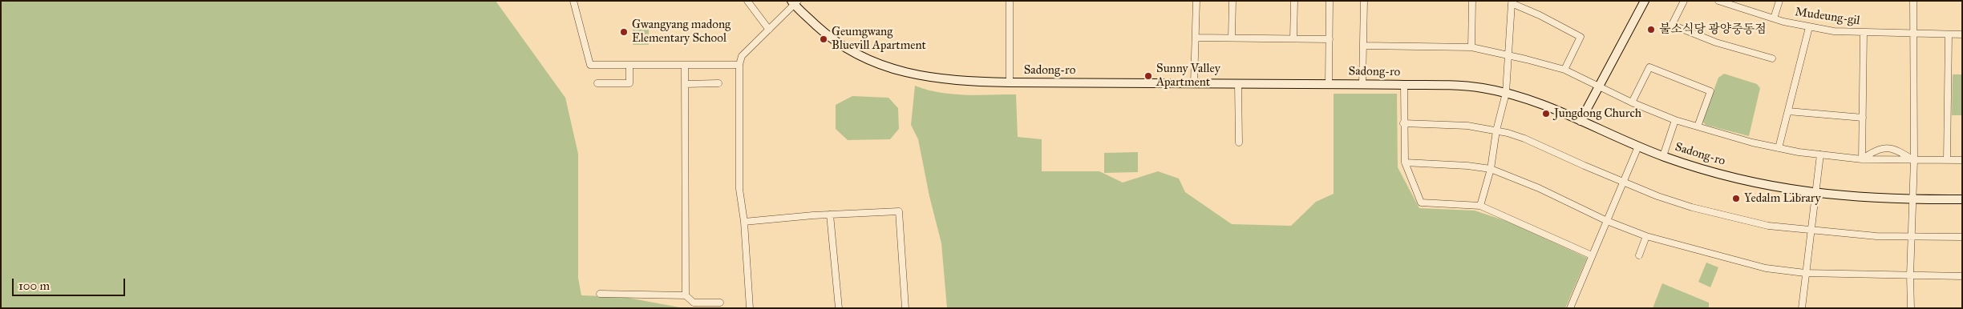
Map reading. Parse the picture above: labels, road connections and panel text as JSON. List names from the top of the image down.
{
  "streets": {
    "street": ["Mudeung-gil", "Sadong-ro"]
  },
  "places": [
    "불소식당 광양중동점",
    "Gwangyang madong Elementary School",
    "Geumgwang Bluevill Apartment",
    "Sunny Valley Apartment",
    "Jungdong Church",
    "Yedalm Library"
  ],
  "scale_bar": "100 m"
}
